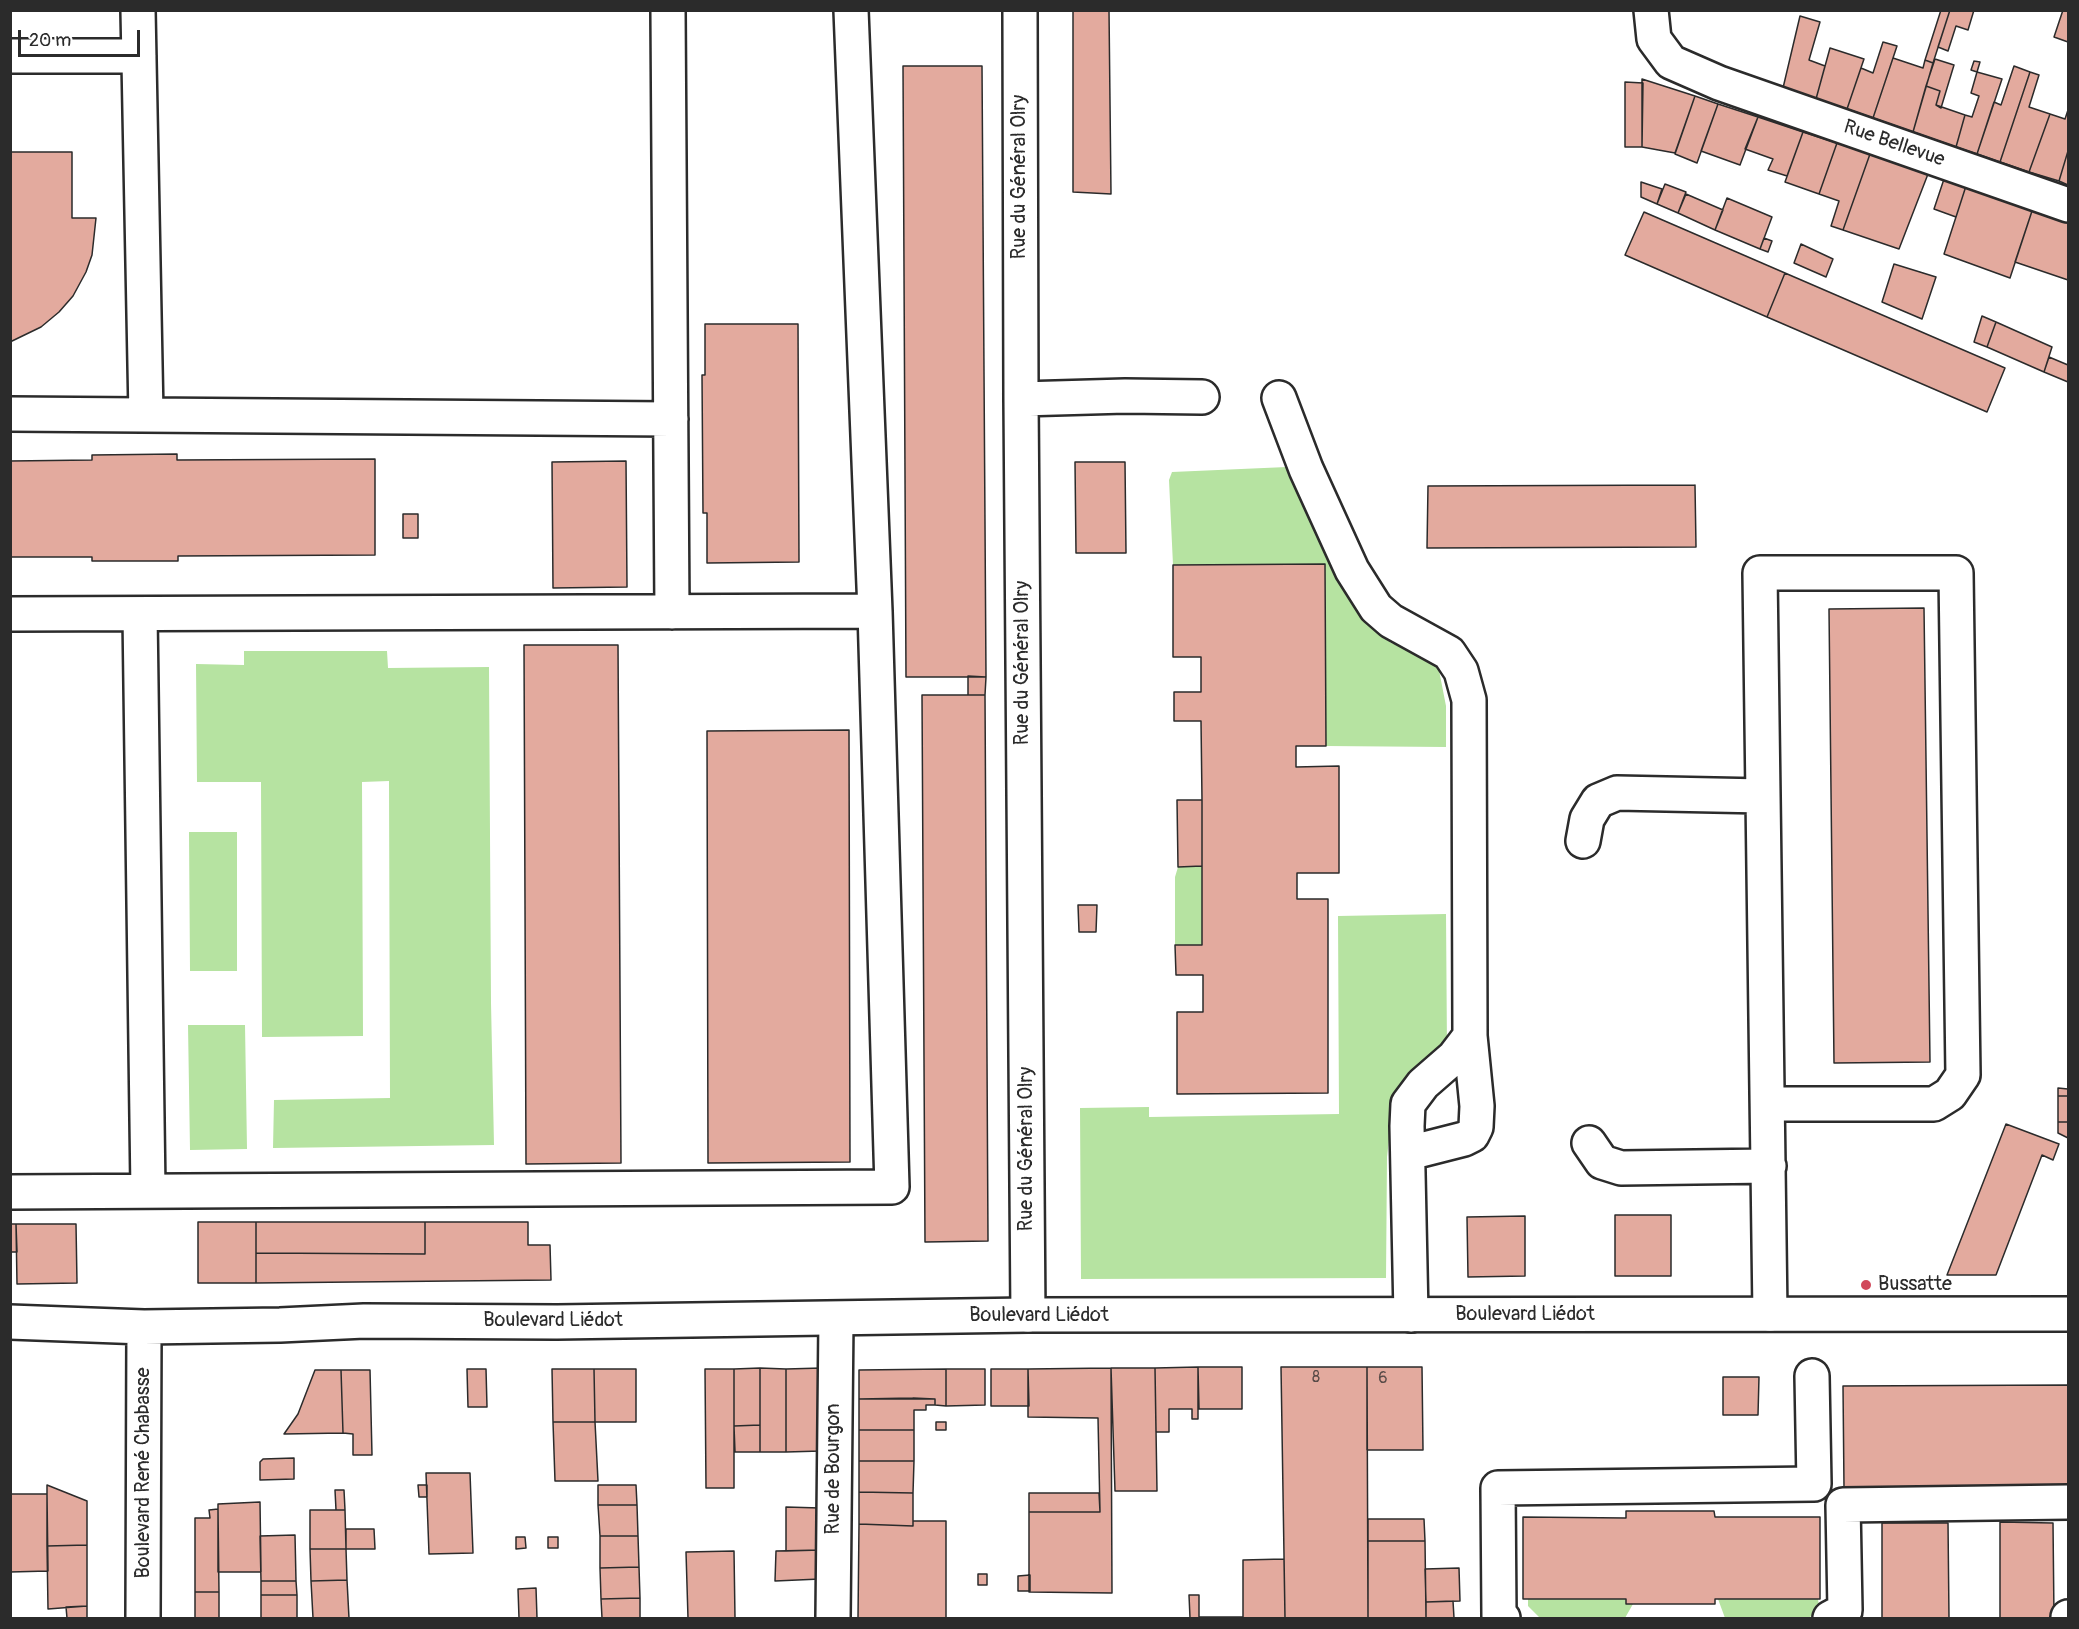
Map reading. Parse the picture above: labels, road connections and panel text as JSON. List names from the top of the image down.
{
  "streets": {
    "main road": [
      "Rue Bellevue",
      "Rue du Général Olry",
      "Boulevard Liédot",
      "Rue de Bourgon",
      "Boulevard René Chabasse"
    ]
  },
  "crossings": [
    ["Rue du Général Olry", "Boulevard Liédot"],
    ["Boulevard Liédot", "Rue de Bourgon"],
    ["Boulevard Liédot", "Boulevard René Chabasse"]
  ],
  "places": ["Bussatte"],
  "house_numbers": ["8", "6"],
  "scale_bar": "20 m"
}
